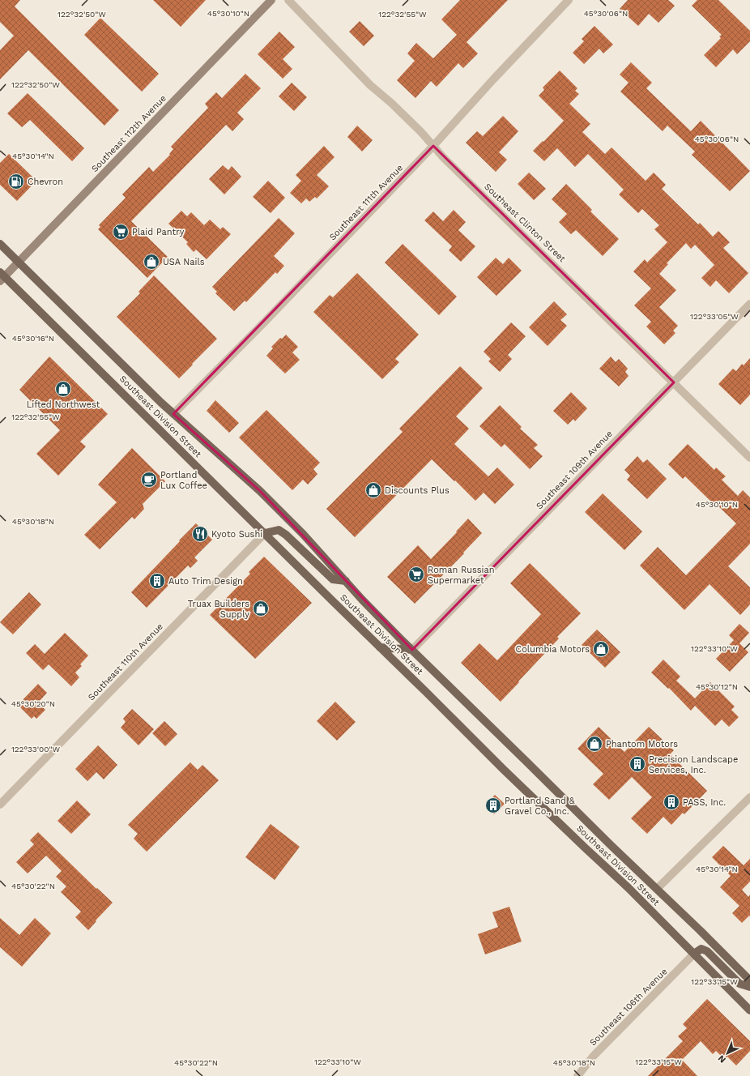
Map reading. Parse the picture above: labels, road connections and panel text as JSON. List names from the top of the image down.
{
  "streets": {
    "main road": ["Southeast 112th Avenue", "Southeast Division Street"],
    "street": [
      "Southeast 111th Avenue",
      "Southeast Clinton Street",
      "Southeast 109th Avenue",
      "Southeast 110th Avenue",
      "Southeast 106th Avenue"
    ]
  },
  "crossings": [
    ["Southeast 112th Avenue", "Southeast Division Street"],
    ["Southeast 111th Avenue", "Southeast Clinton Street"],
    ["Southeast 111th Avenue", "Southeast Division Street"],
    ["Southeast Clinton Street", "Southeast 109th Avenue"],
    ["Southeast Division Street", "Southeast 109th Avenue"],
    ["Southeast Division Street", "Southeast 110th Avenue"],
    ["Southeast Division Street", "Southeast 106th Avenue"]
  ],
  "places": {
    "fuel station": ["Chevron"],
    "supermarket": ["Plaid Pantry", "Roman Russian Supermarket"],
    "shop": [
      "USA Nails",
      "Lifted Northwest",
      "Discounts Plus",
      "Truax Builders Supply",
      "Columbia Motors",
      "Phantom Motors"
    ],
    "cafe": ["Portland Lux Coffee"],
    "restaurant": ["Kyoto Sushi"],
    "building": [
      "Auto Trim Design",
      "Precision Landscape Services, Inc.",
      "PASS, Inc.",
      "Portland Sand & Gravel Co., Inc."
    ]
  },
  "north": "bottom left",
  "coordinates": [
    "45°30'06\"N",
    "45°30'10\"N",
    "122°32'50\"W",
    "122°32'55\"W",
    "45°30'14\"N",
    "122°33'05\"W",
    "45°30'16\"N",
    "45°30'18\"N",
    "122°33'10\"W",
    "45°30'12\"N",
    "45°30'20\"N",
    "122°33'00\"W",
    "45°30'22\"N",
    "122°33'15\"W"
  ]
}
